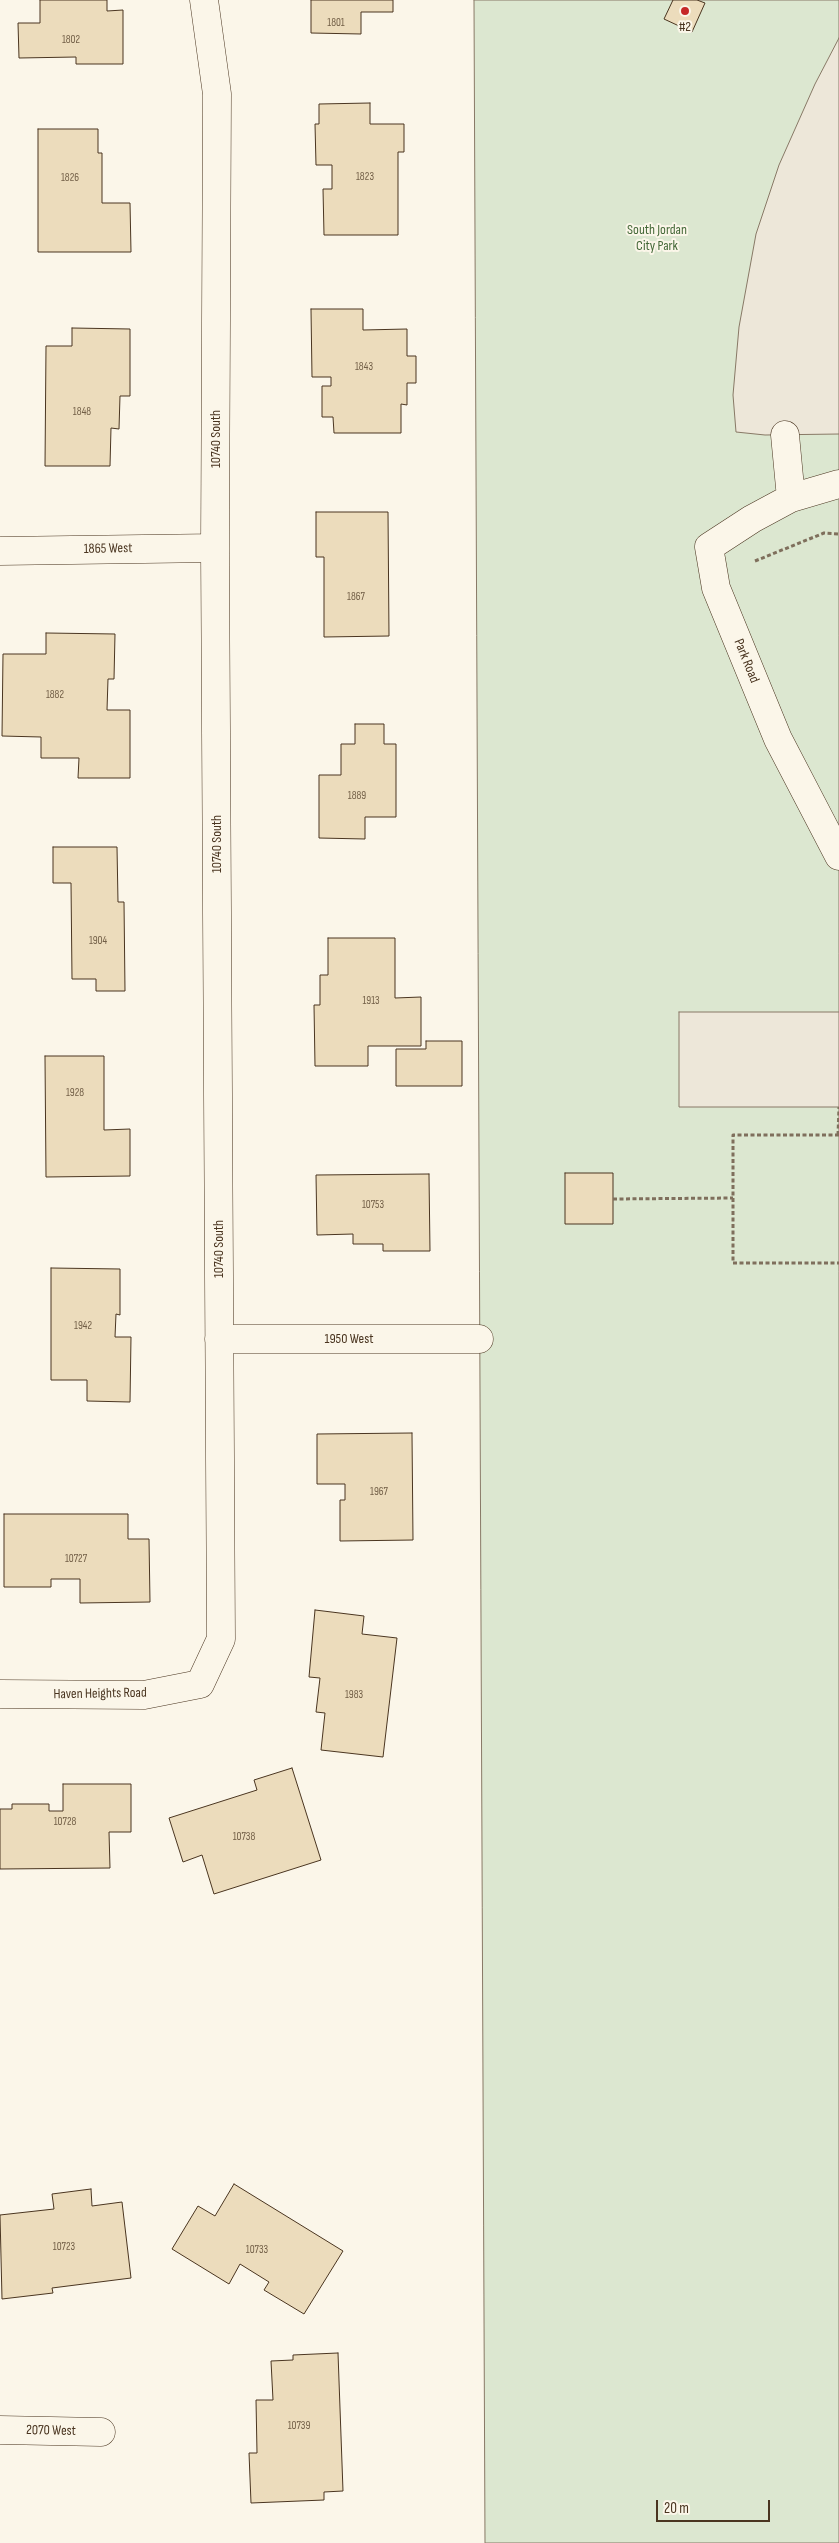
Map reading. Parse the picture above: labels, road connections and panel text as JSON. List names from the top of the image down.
{
  "streets": {
    "street": [
      "10740 South",
      "1865 West",
      "Park Road",
      "1950 West",
      "Haven Heights Road",
      "2070 West"
    ]
  },
  "crossings": [
    ["10740 South", "1865 West"],
    ["10740 South", "1950 West"],
    ["10740 South", "Haven Heights Road"]
  ],
  "parks": ["South Jordan City Park"],
  "places": ["#2"],
  "house_numbers": [
    "1801",
    "1802",
    "1823",
    "1826",
    "1843",
    "1848",
    "1867",
    "1882",
    "1889",
    "1904",
    "1913",
    "1928",
    "10753",
    "1942",
    "1967",
    "10727",
    "1983",
    "10728",
    "10738",
    "10723",
    "10733",
    "10739"
  ],
  "scale_bar": "20 m"
}
